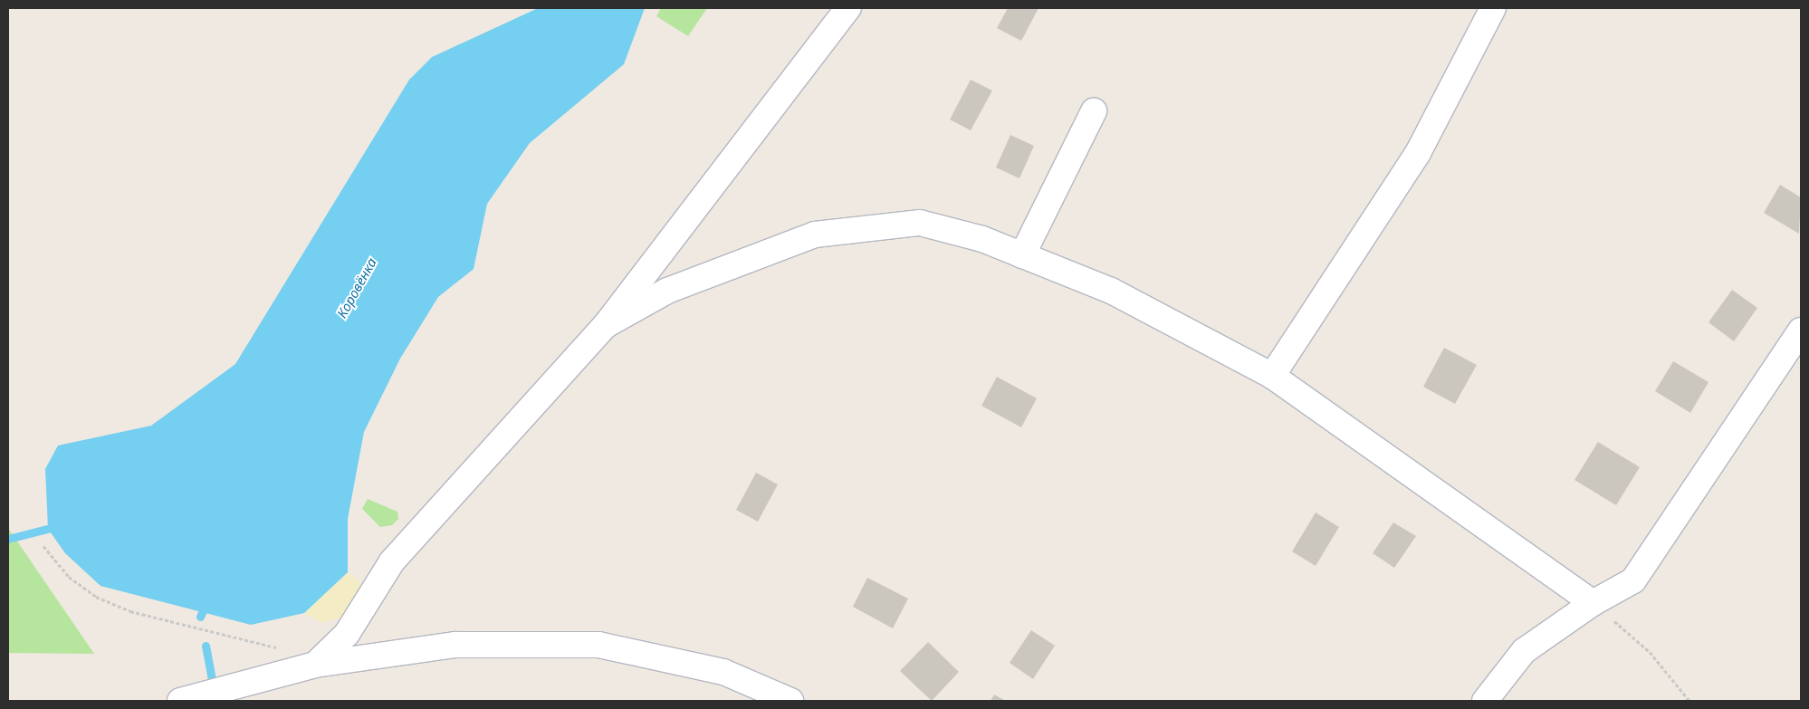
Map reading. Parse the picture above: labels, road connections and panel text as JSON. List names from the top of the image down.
{
  "water": ["Коровёнка"]
}
